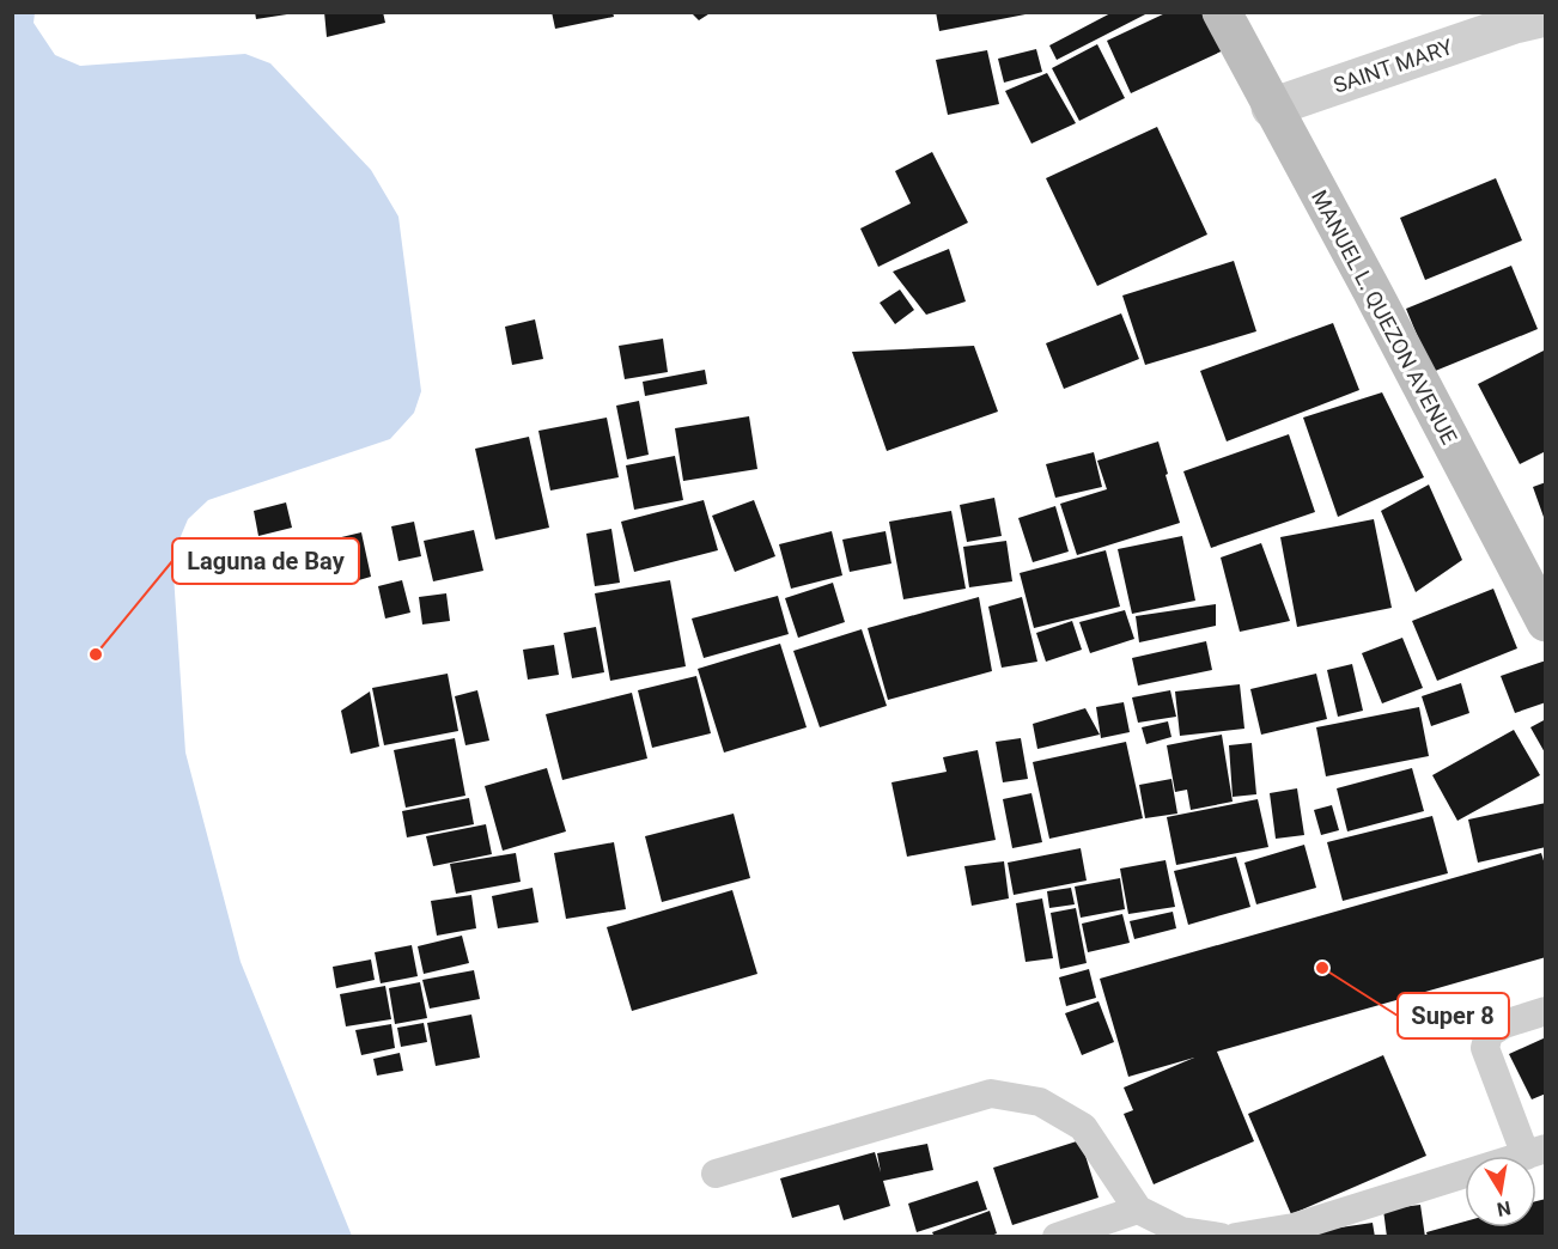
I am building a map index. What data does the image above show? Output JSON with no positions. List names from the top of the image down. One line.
{"streets":{"main road":["MANUEL L. QUEZON AVENUE"],"street":["SAINT MARY"]},"crossings":[["SAINT MARY","MANUEL L. QUEZON AVENUE"]],"places":["Laguna de Bay","Super 8"],"north":"bottom"}
